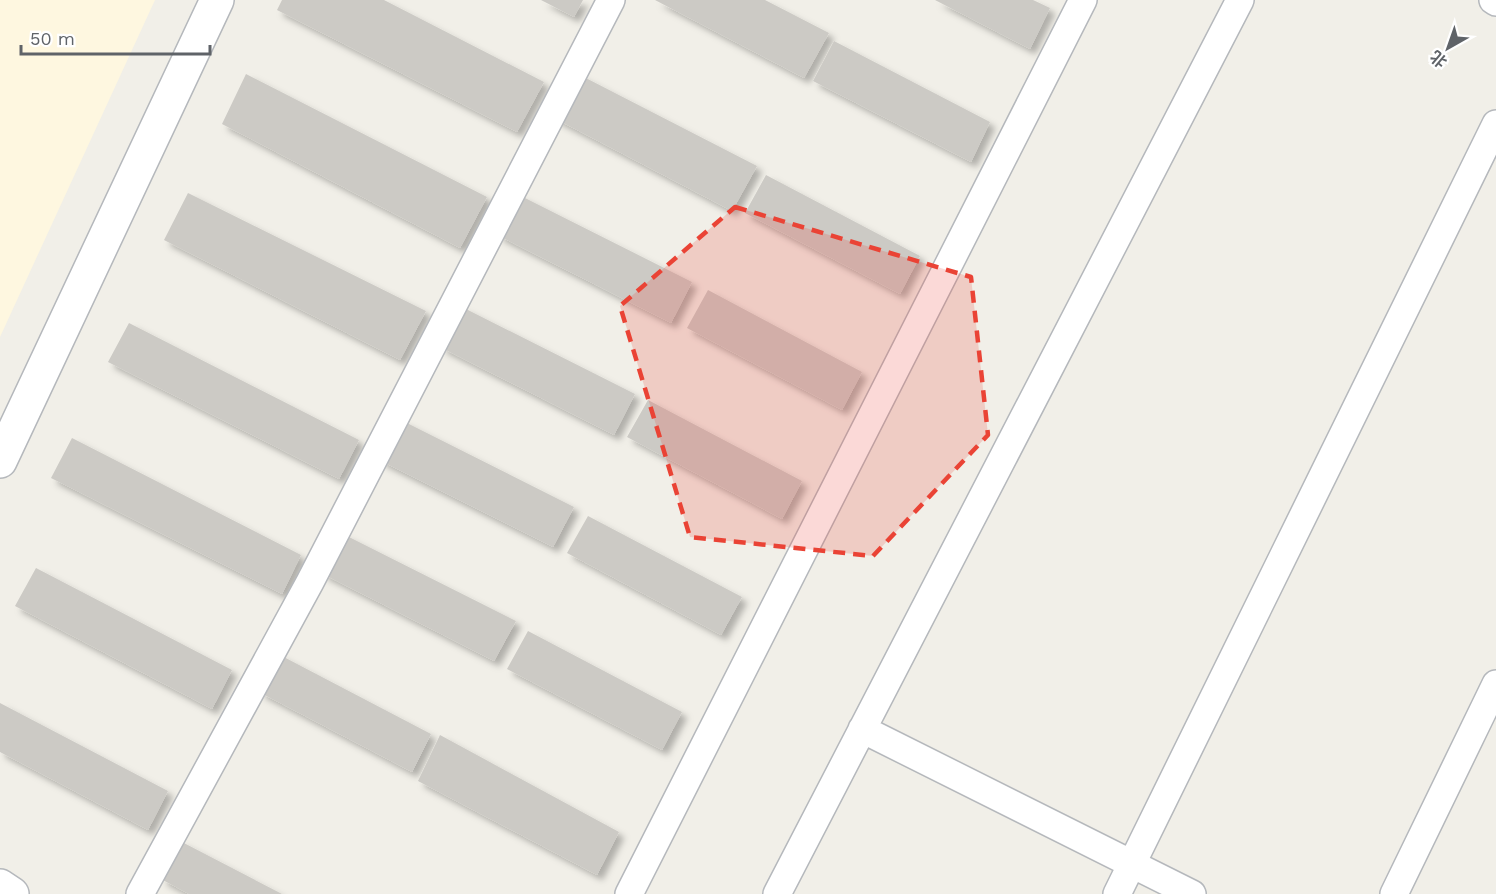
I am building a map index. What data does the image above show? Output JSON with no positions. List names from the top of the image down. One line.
{"scale_bar":"50 m","north":"bottom left"}
